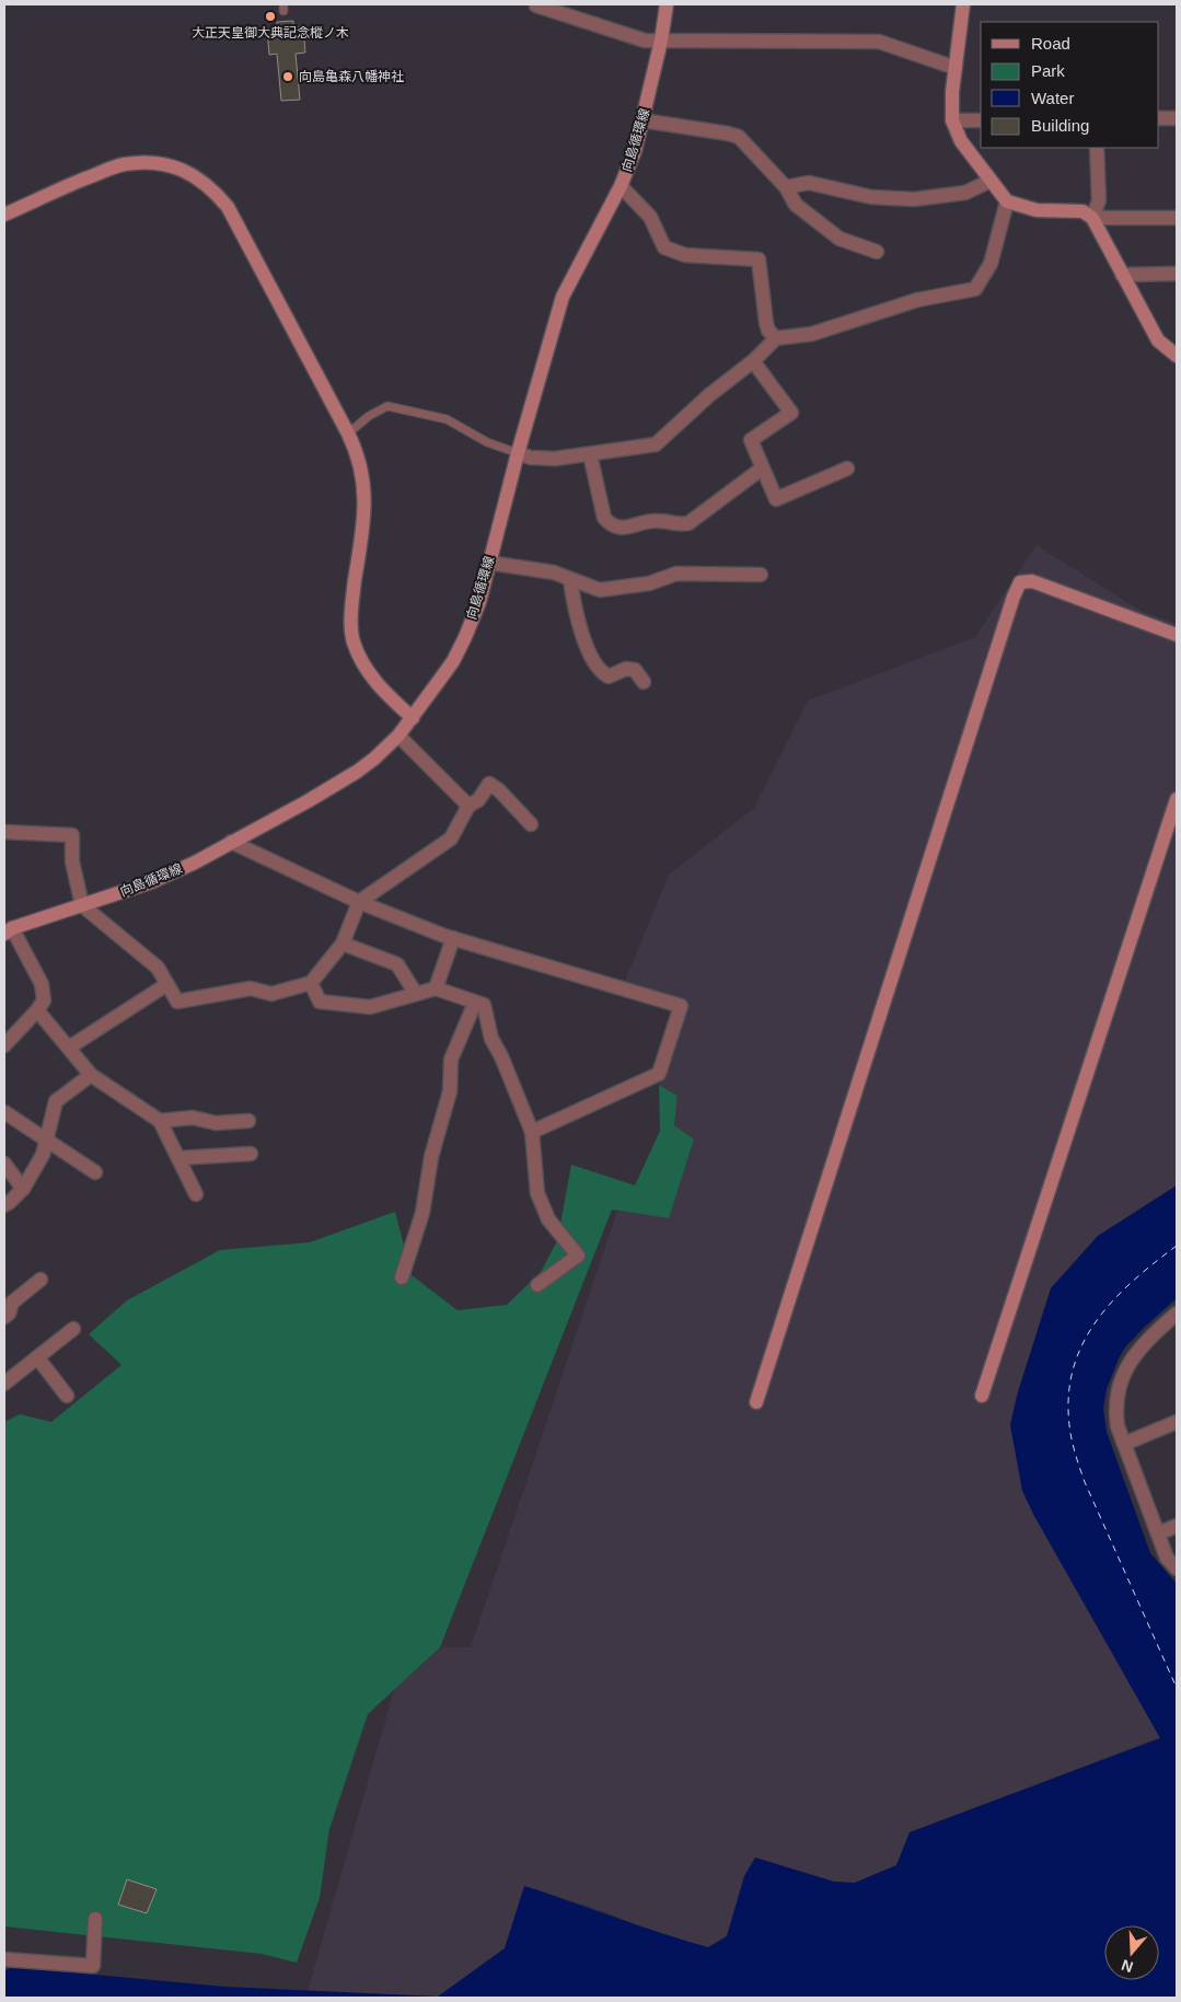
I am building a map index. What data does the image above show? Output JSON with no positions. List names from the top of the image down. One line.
{"streets":{"street":["向島循環線"]},"places":["大正天皇御大典記念樅ノ木","向島亀森八幡神社"],"legend":["Road","Park","Water","Building"],"north":"bottom"}
